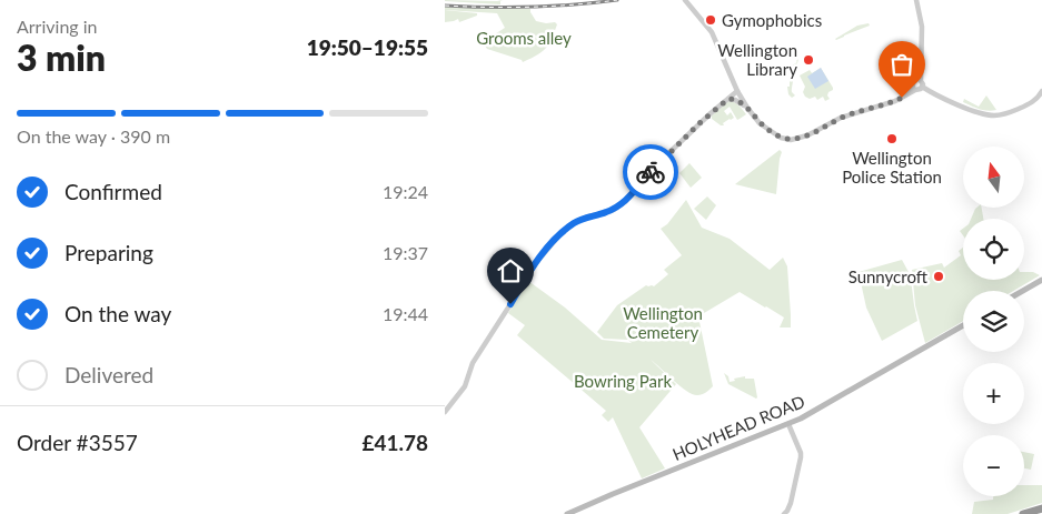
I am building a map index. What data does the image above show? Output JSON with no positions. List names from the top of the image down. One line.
{"streets":{"main road":["HOLYHEAD ROAD"]},"parks":["Grooms alley","Wellington Cemetery","Bowring Park"],"places":["Gymophobics","Wellington Library","Wellington Police Station","Sunnycroft"],"north":"top","page":{"heading":["3 min","Arriving in","19:50–19:55"],"panel":["Order #3557","£41.78"],"bar":"On the way · 390 m","map_buttons":["+","−"],"list":[["Confirmed","19:24"],["Preparing","19:37"],["On the way","19:44"],"Delivered"]}}
